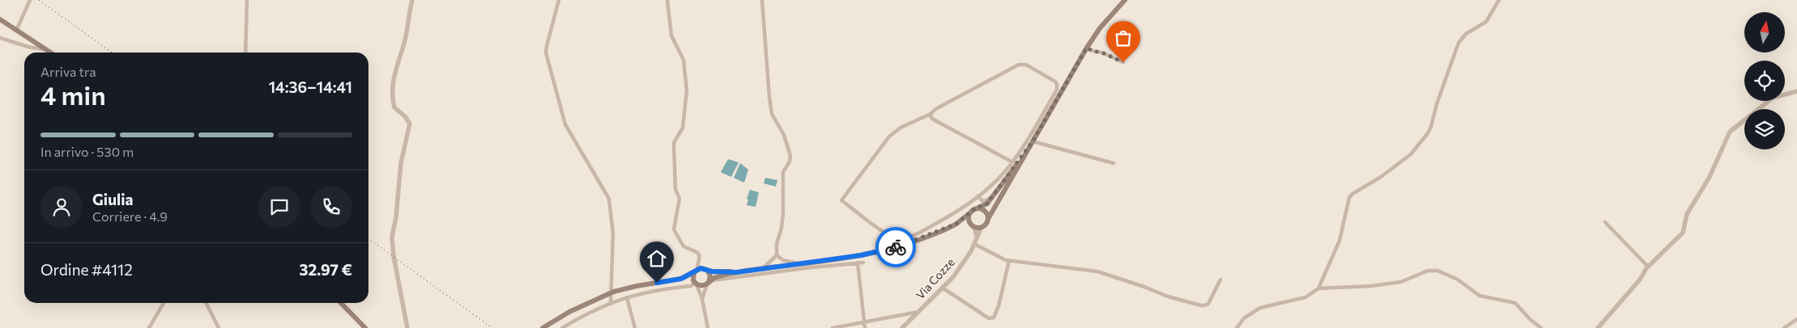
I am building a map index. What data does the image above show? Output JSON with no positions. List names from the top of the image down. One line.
{"streets":{"street":["Via Cozze"]},"north":"top","page":{"heading":["4 min","Arriva tra","14:36–14:41"],"panel":["Giulia","Corriere · 4.9","Ordine #4112","32.97 €"],"bar":"In arrivo · 530 m"}}
